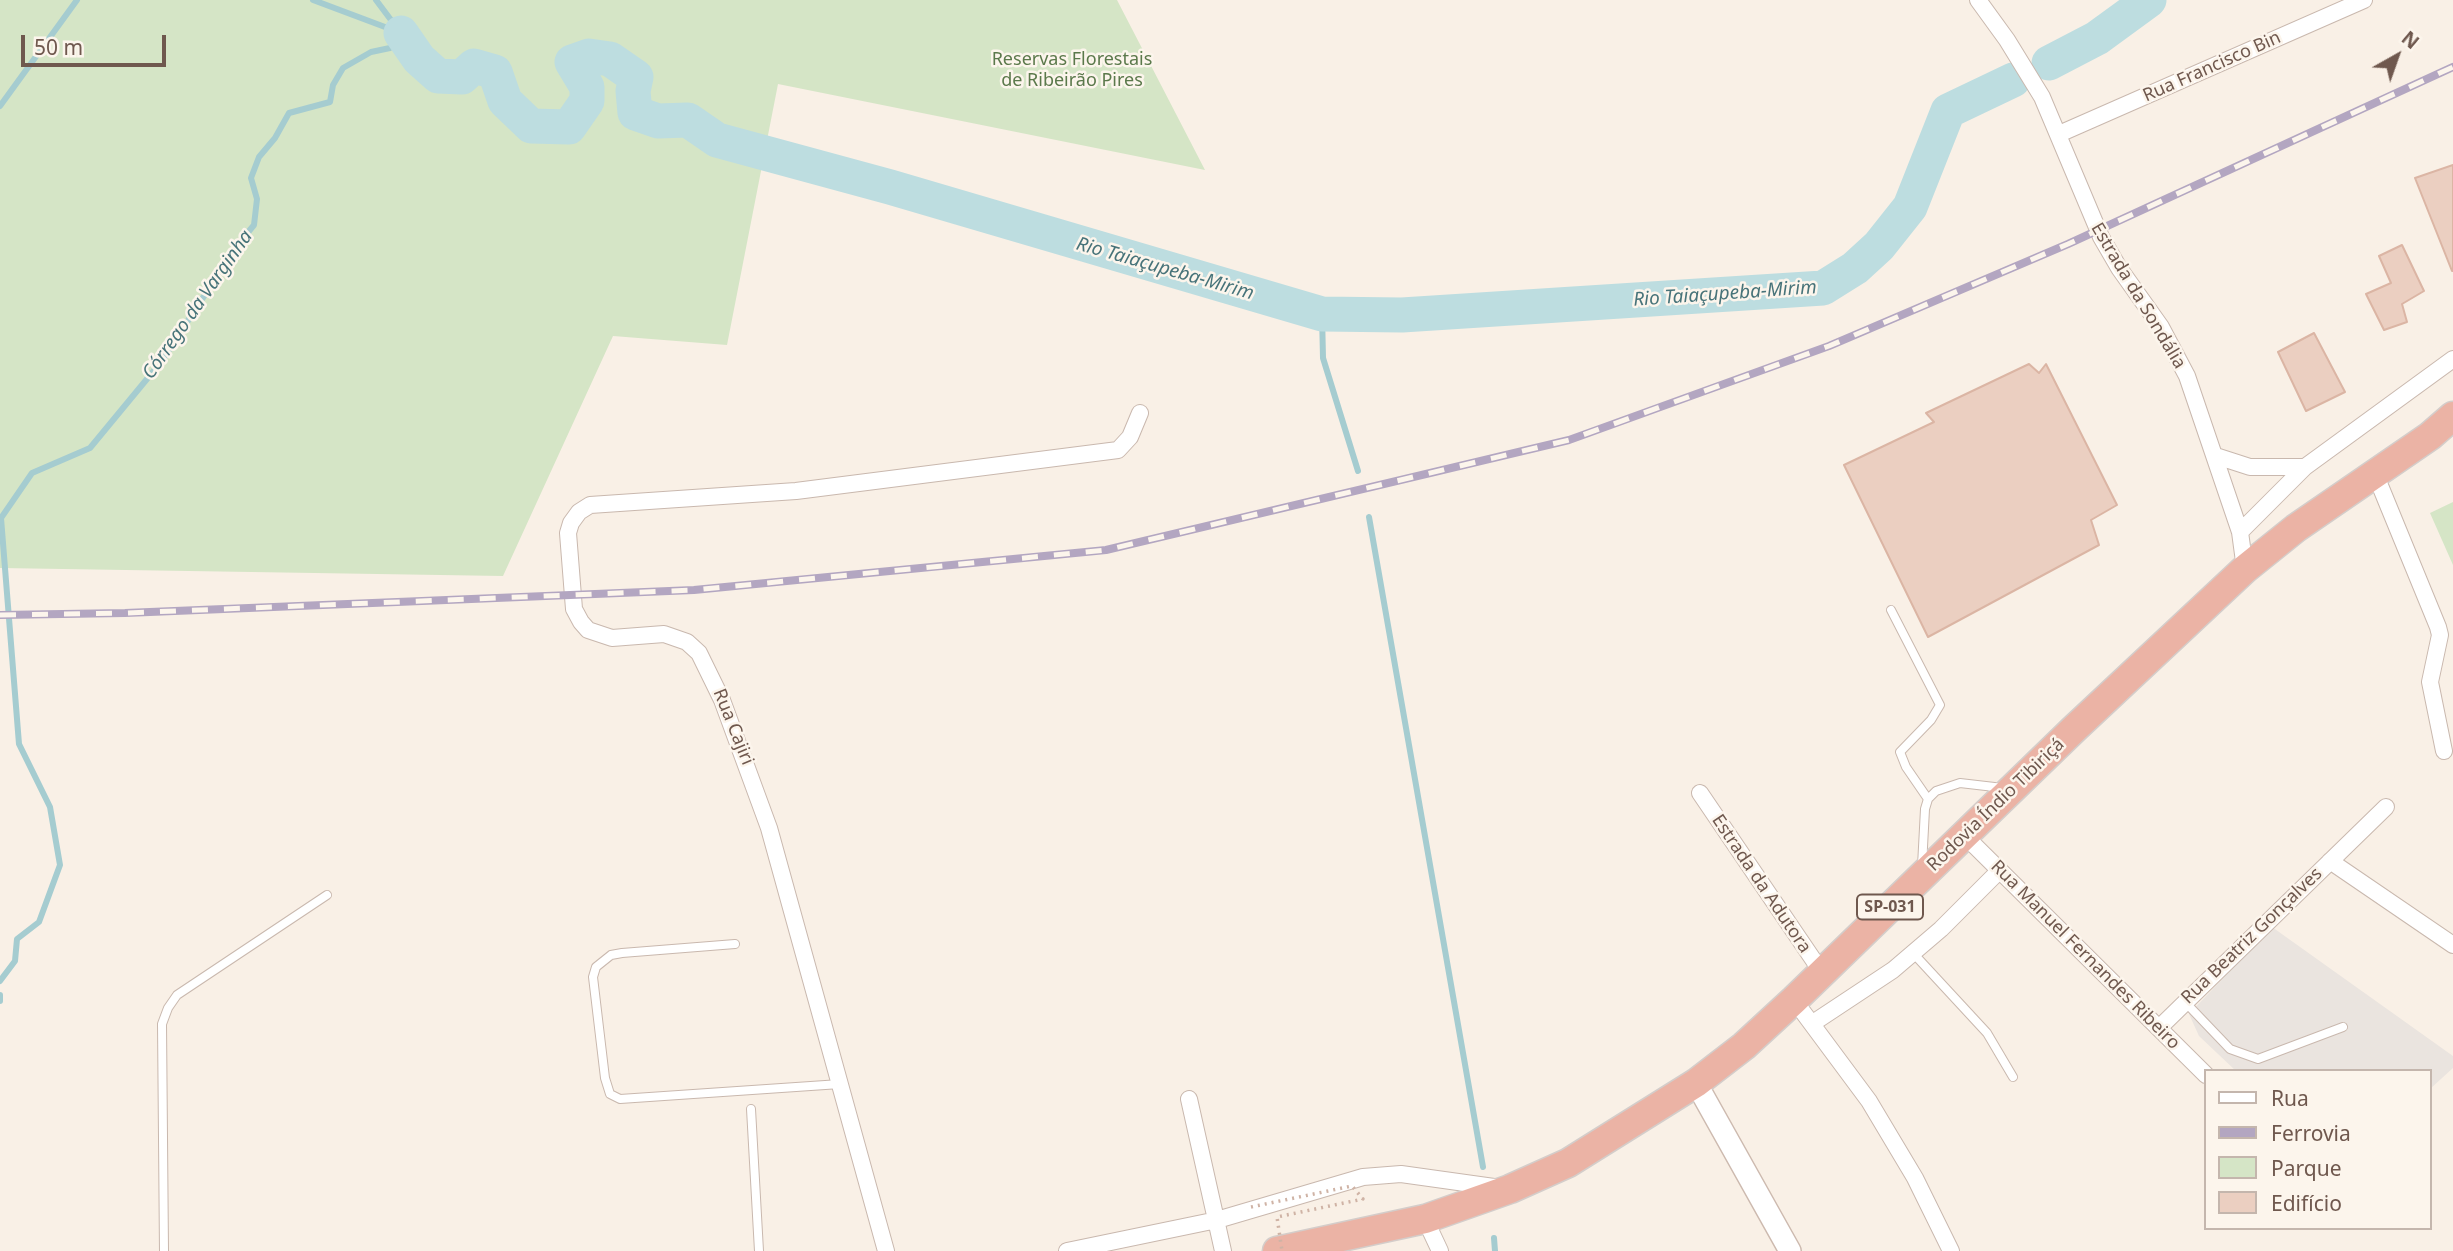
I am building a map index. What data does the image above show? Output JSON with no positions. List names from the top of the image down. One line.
{"streets":{"highway":["Rodovia Índio Tibiriçá","SP-031"],"street":["Rua Francisco Bin","Estrada da Sondália","Rua Cajiri","Estrada da Adutora","Rua Beatriz Gonçalves","Rua Manuel Fernandes Ribeiro"]},"crossings":[["Rua Francisco Bin","Estrada da Sondália"],["Estrada da Sondália","Rodovia Índio Tibiriçá"],["Rodovia Índio Tibiriçá","Estrada da Adutora"],["Rodovia Índio Tibiriçá","Rua Manuel Fernandes Ribeiro"],["Rua Beatriz Gonçalves","Rua Manuel Fernandes Ribeiro"]],"water":["Rio Taiaçupeba-Mirim","Córrego da Varginha"],"parks":["Reservas Florestais de Ribeirão Pires"],"legend":["Rua","Ferrovia","Parque","Edifício"],"scale_bar":"50 m","north":"top right"}
